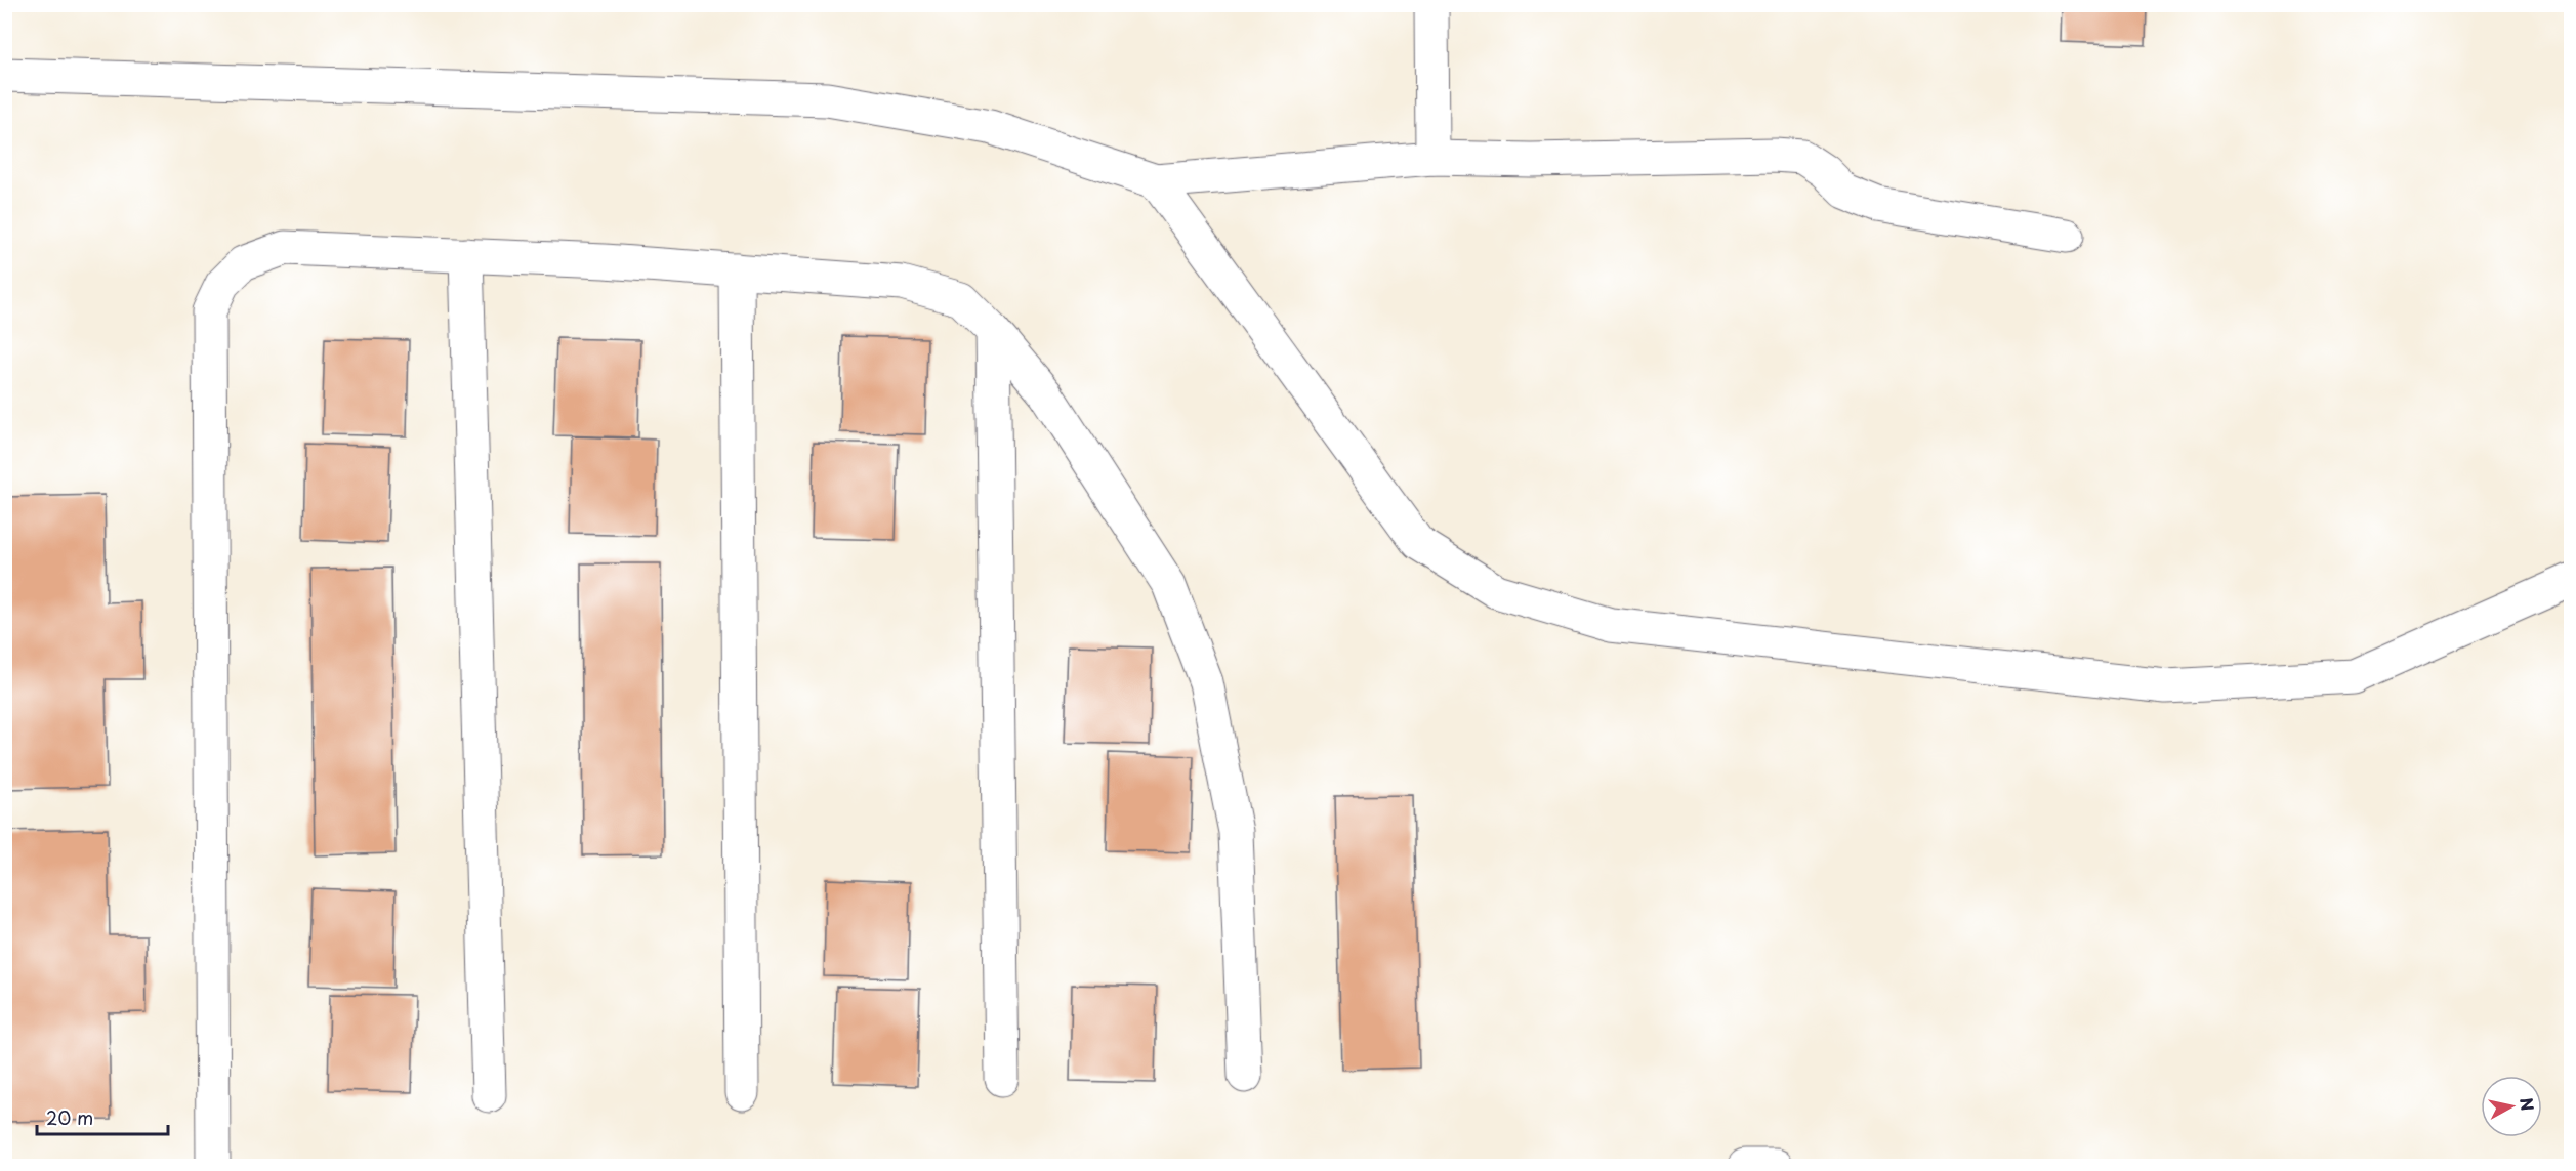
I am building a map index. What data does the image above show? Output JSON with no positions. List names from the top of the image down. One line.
{"scale_bar":"20 m","north":"right"}
